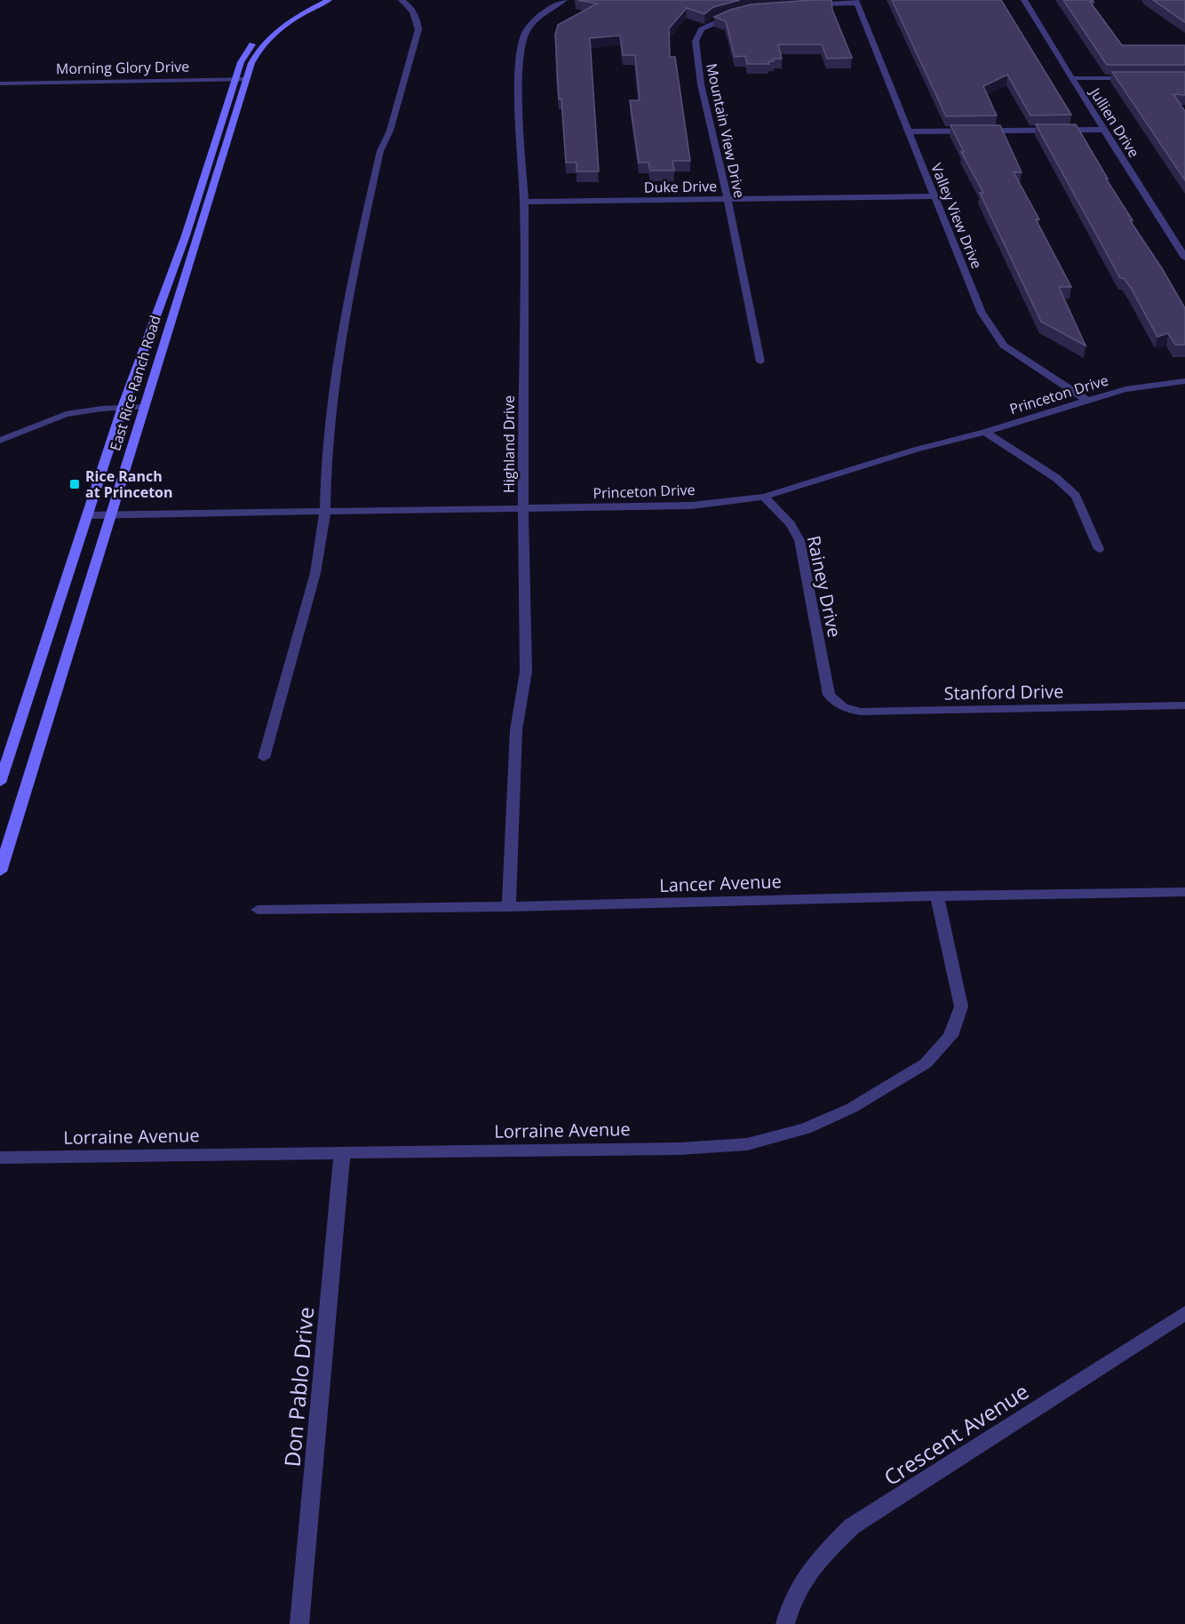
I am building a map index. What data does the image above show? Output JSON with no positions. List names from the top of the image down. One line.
{"streets":{"main road":["East Rice Ranch Road"],"street":["Morning Glory Drive","Jullien Drive","Mountain View Drive","Duke Drive","Valley View Drive","Princeton Drive","Highland Drive","Rainey Drive","Stanford Drive","Lancer Avenue","Lorraine Avenue","Don Pablo Drive","Crescent Avenue"]},"crossings":[["Morning Glory Drive","East Rice Ranch Road"],["Mountain View Drive","Duke Drive"],["Duke Drive","Valley View Drive"],["Duke Drive","Highland Drive"],["Valley View Drive","Princeton Drive"],["East Rice Ranch Road","Princeton Drive"],["Princeton Drive","Highland Drive"],["Princeton Drive","Rainey Drive"],["Highland Drive","Lancer Avenue"],["Rainey Drive","Stanford Drive"],["Lancer Avenue","Lorraine Avenue"],["Lorraine Avenue","Don Pablo Drive"]],"places":{"transit":["Rice Ranch at Princeton"]}}
